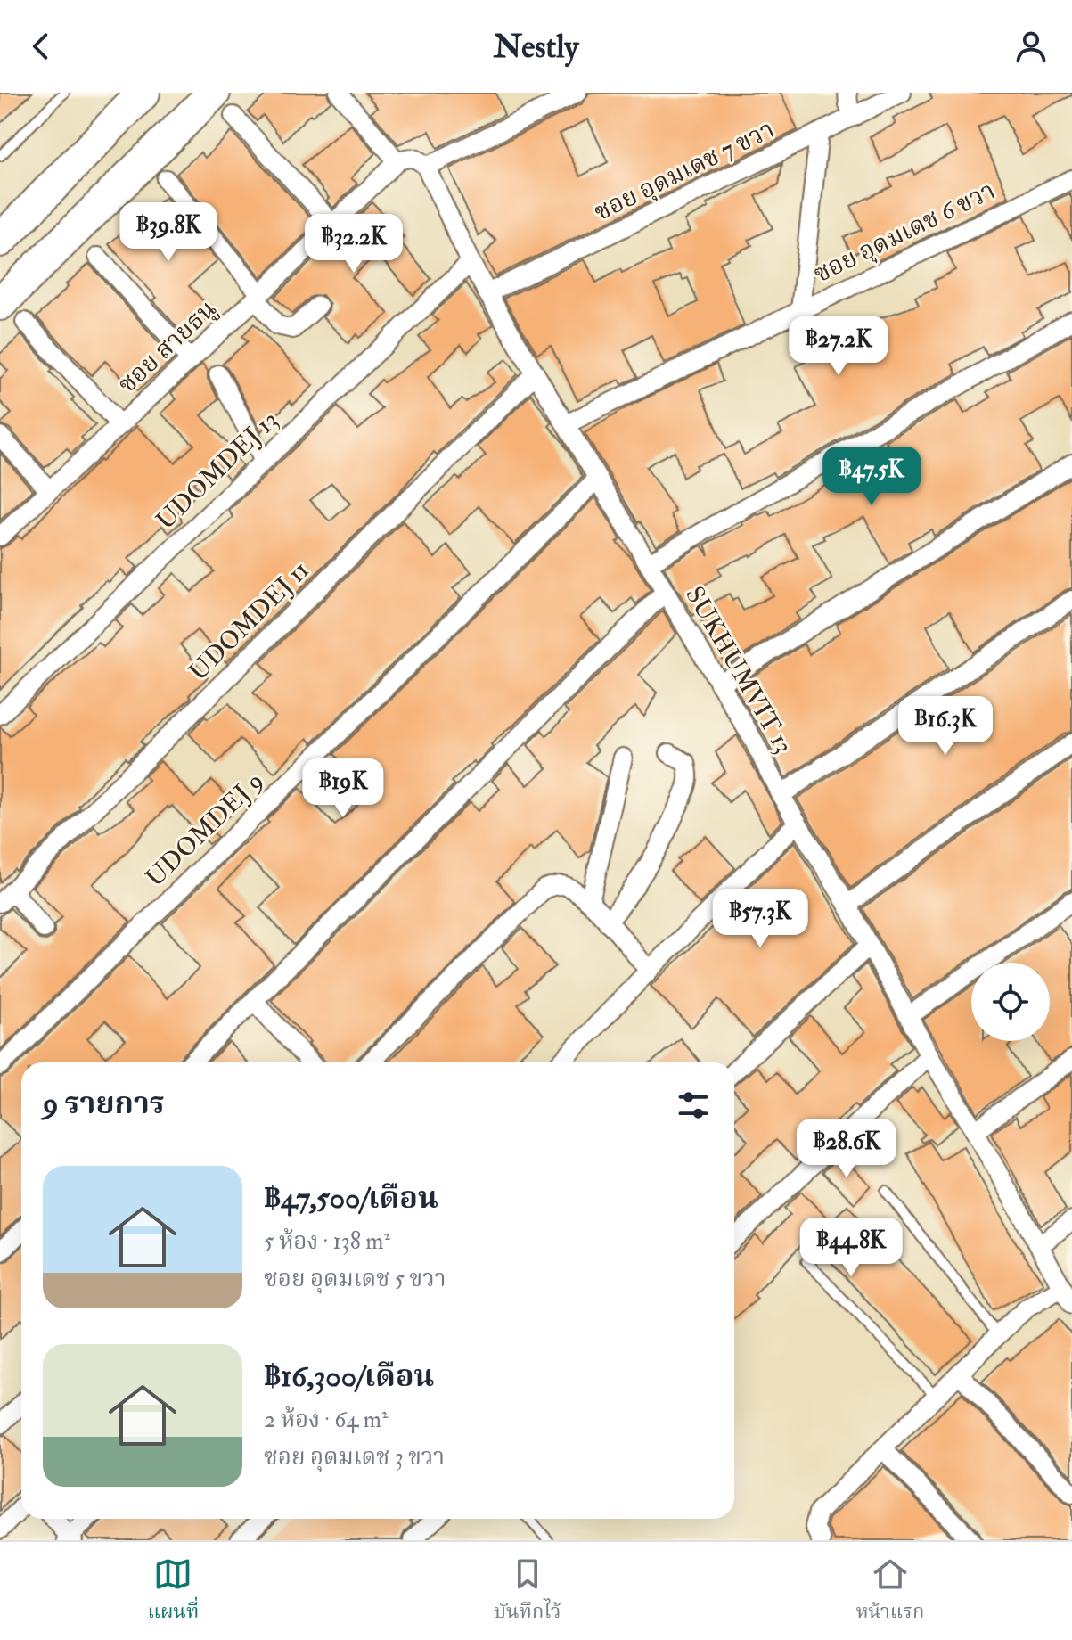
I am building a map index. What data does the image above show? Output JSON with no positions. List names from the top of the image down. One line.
{"streets":{"street":["ซอย อุดมเดช 7 ขวา","ซอย อุดมเดช 6 ขวา","ซอย สายธนู","UDOMDEJ 13","UDOMDEJ 11","SUKHUMVIT 13","UDOMDEJ 9"]},"crossings":[["ซอย อุดมเดช 7 ขวา","SUKHUMVIT 13"],["ซอย อุดมเดช 6 ขวา","SUKHUMVIT 13"],["UDOMDEJ 13","SUKHUMVIT 13"],["UDOMDEJ 11","SUKHUMVIT 13"],["SUKHUMVIT 13","UDOMDEJ 9"]],"page":{"header":"Nestly","price":["฿39.8K","฿32.2K","฿27.2K","฿47.5K","฿16.3K","฿19K","฿57.3K","฿28.6K","฿44.8K"],"heading":"9 รายการ","list":[{"name":"฿47,500/เดือน","note":"5 ห้อง · 138 m² · ซอย อุดมเดช 5 ขวา"},{"name":"฿16,300/เดือน","note":"2 ห้อง · 64 m² · ซอย อุดมเดช 3 ขวา"}],"tabs":["แผนที่","บันทึกไว้","หน้าแรก"]}}
